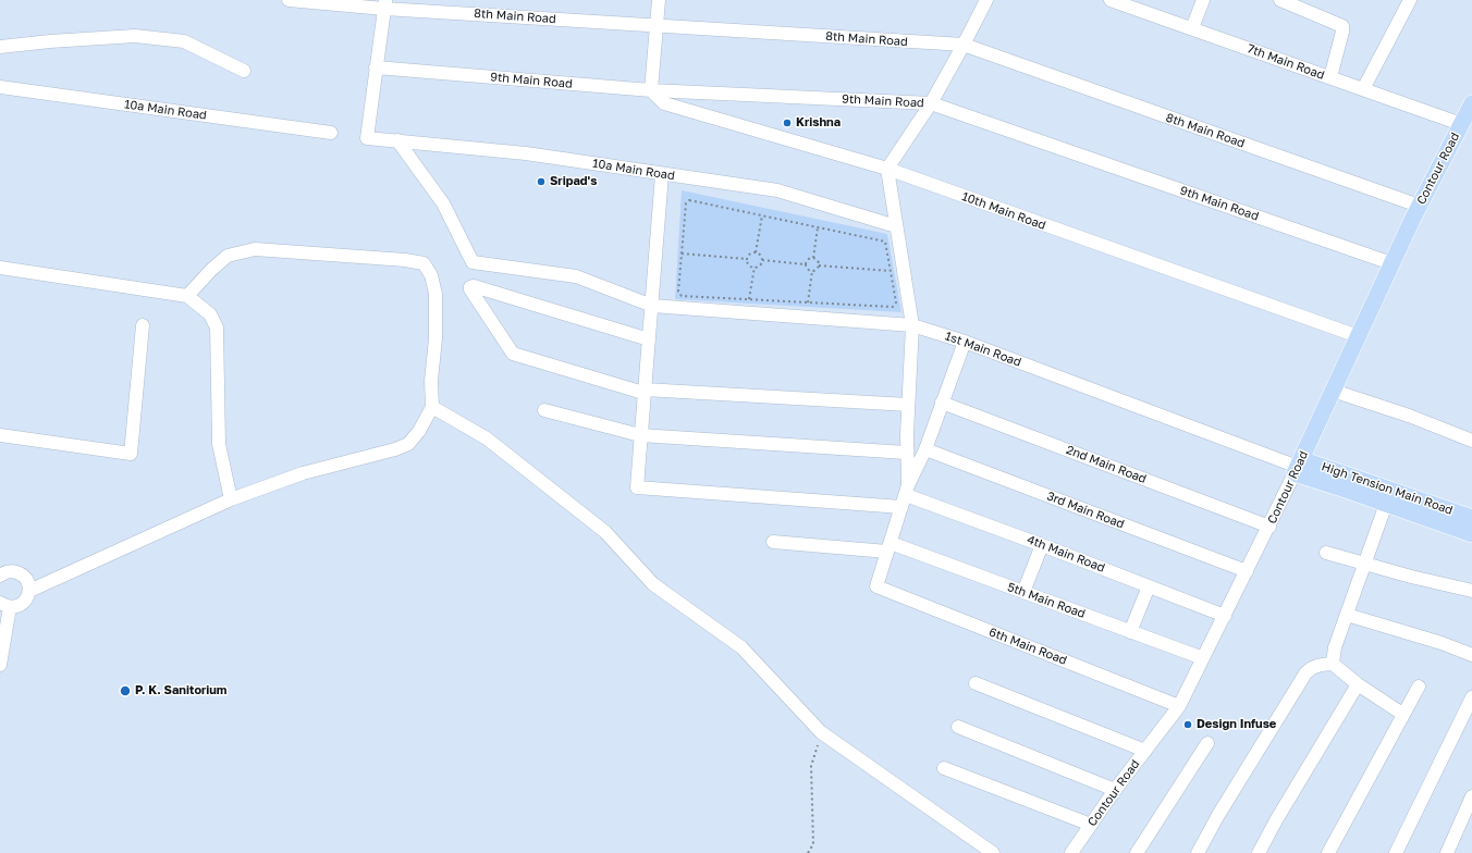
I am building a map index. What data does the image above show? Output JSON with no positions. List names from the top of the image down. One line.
{"streets":{"main road":["Contour Road","High Tension Main Road"],"street":["8th Main Road","7th Main Road","9th Main Road","10a Main Road","10th Main Road","1st Main Road","2nd Main Road","3rd Main Road","4th Main Road","5th Main Road","6th Main Road"]},"crossings":[["8th Main Road","Contour Road"],["7th Main Road","Contour Road"],["9th Main Road","10a Main Road"],["9th Main Road","Contour Road"],["9th Main Road","10th Main Road"],["10a Main Road","1st Main Road"],["Contour Road","10th Main Road"],["Contour Road","1st Main Road"],["Contour Road","2nd Main Road"],["Contour Road","High Tension Main Road"],["Contour Road","3rd Main Road"],["Contour Road","4th Main Road"],["Contour Road","5th Main Road"],["Contour Road","6th Main Road"],["1st Main Road","High Tension Main Road"],["5th Main Road","6th Main Road"]],"places":["Krishna","Sripad's","P. K. Sanitorium","Design Infuse"]}
